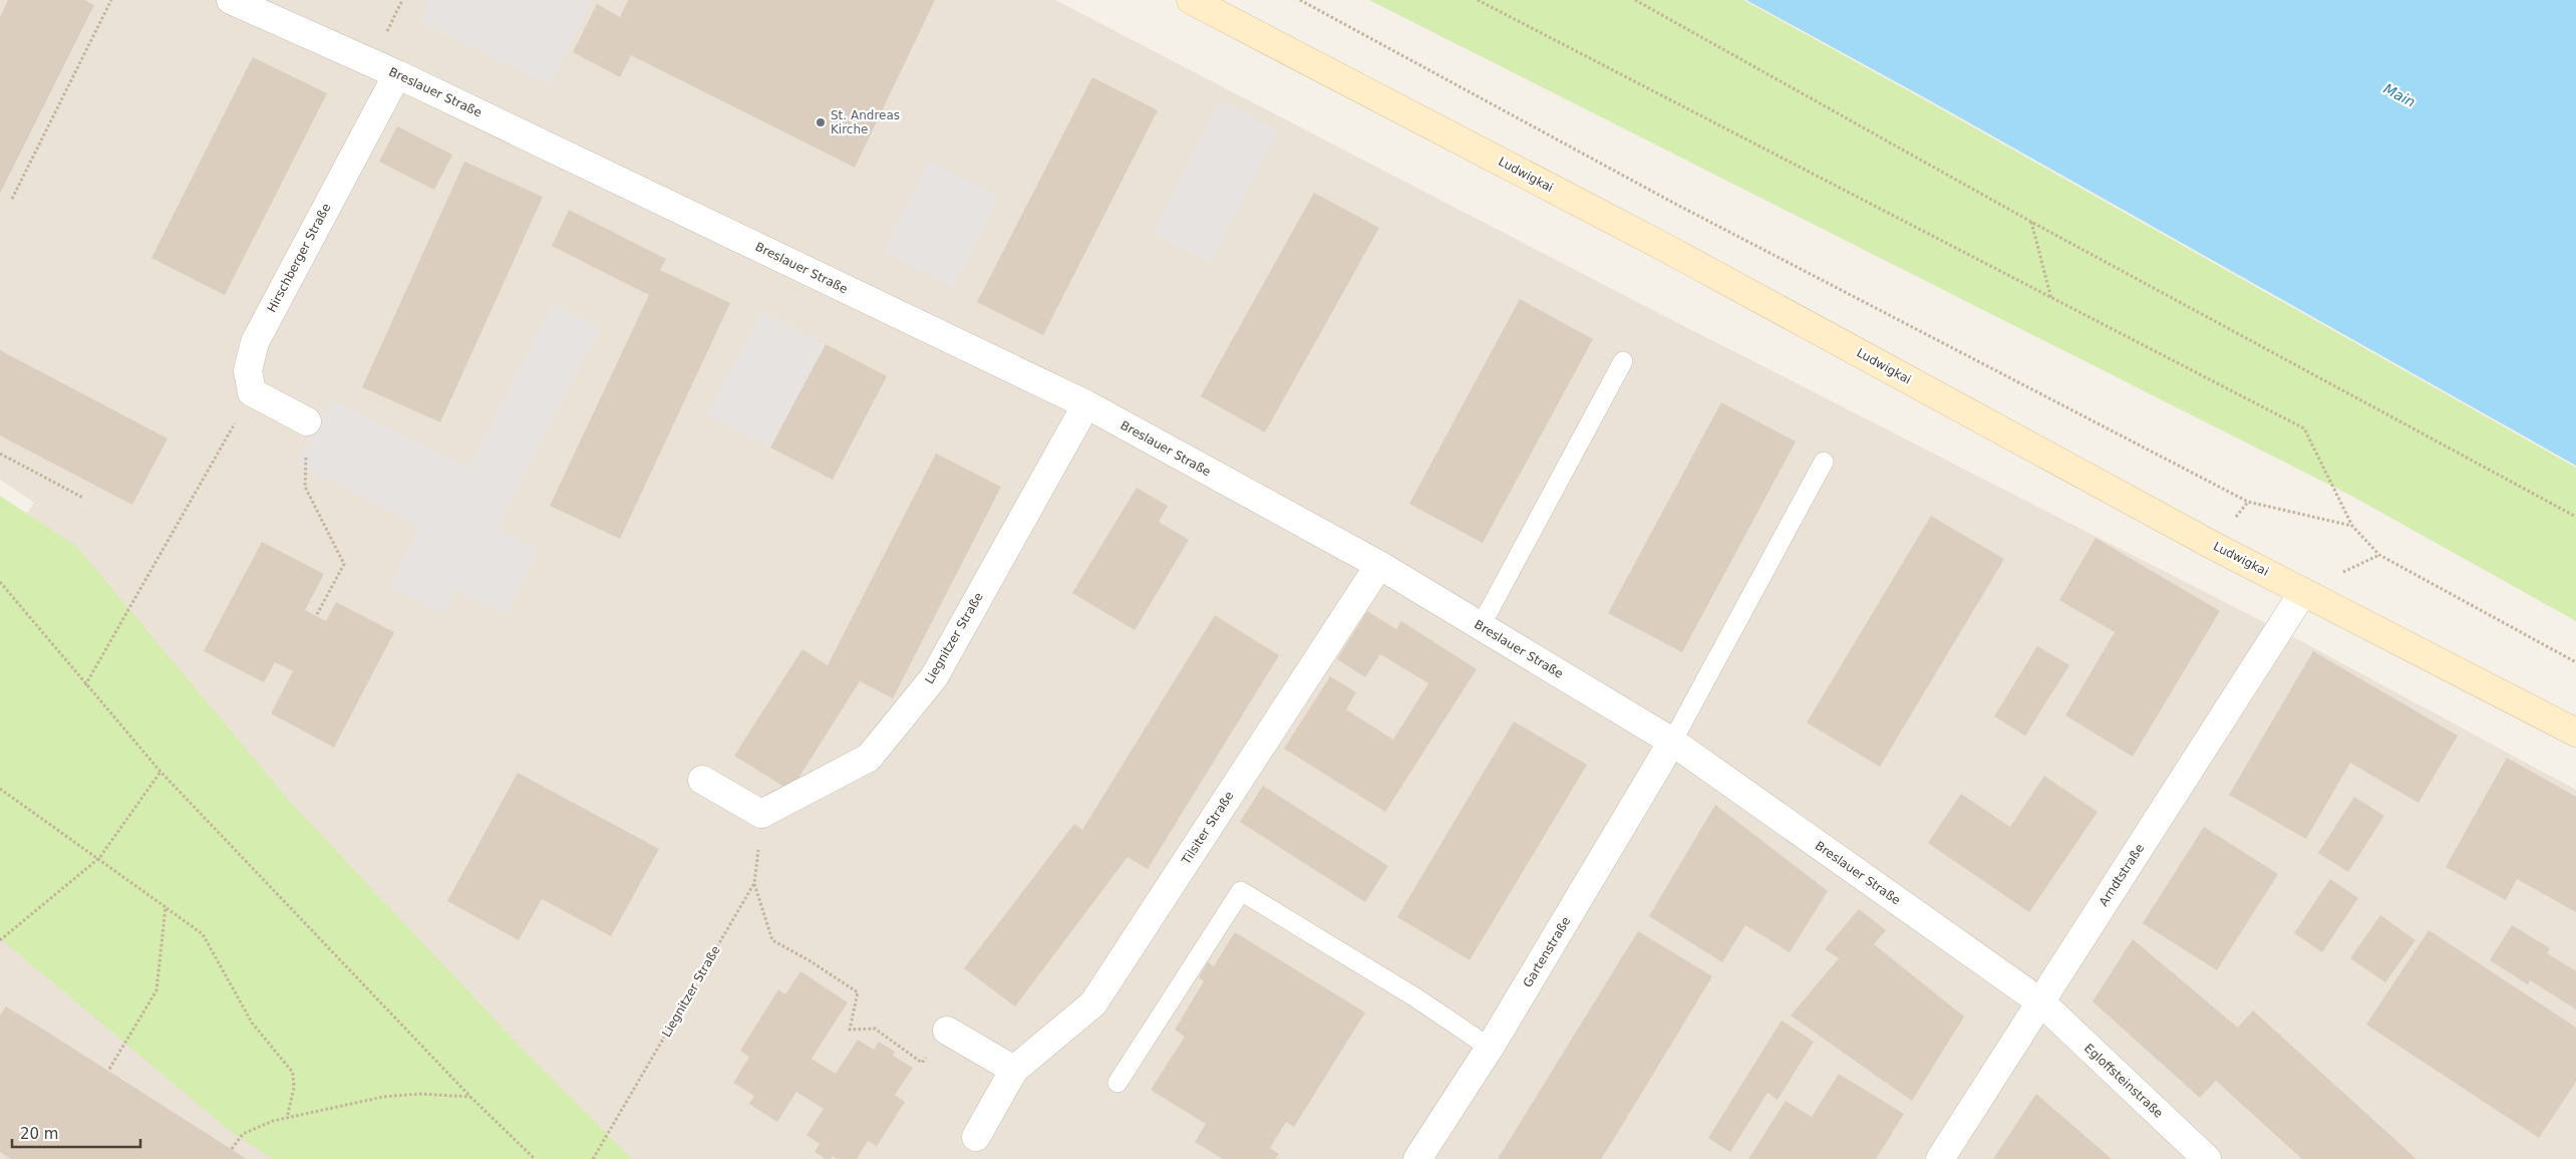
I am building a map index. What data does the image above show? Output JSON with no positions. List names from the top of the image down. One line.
{"streets":{"main road":["Ludwigkai"],"street":["Breslauer Straße","Hirschberger Straße","Liegnitzer Straße","Tilsiter Straße","Arndtstraße","Gartenstraße","Egloffsteinstraße"]},"crossings":[["Breslauer Straße","Hirschberger Straße"],["Breslauer Straße","Liegnitzer Straße"],["Breslauer Straße","Tilsiter Straße"],["Breslauer Straße","Arndtstraße"],["Breslauer Straße","Gartenstraße"],["Breslauer Straße","Egloffsteinstraße"],["Ludwigkai","Arndtstraße"],["Arndtstraße","Egloffsteinstraße"]],"water":["Main"],"places":["St. Andreas Kirche"],"scale_bar":"20 m"}
